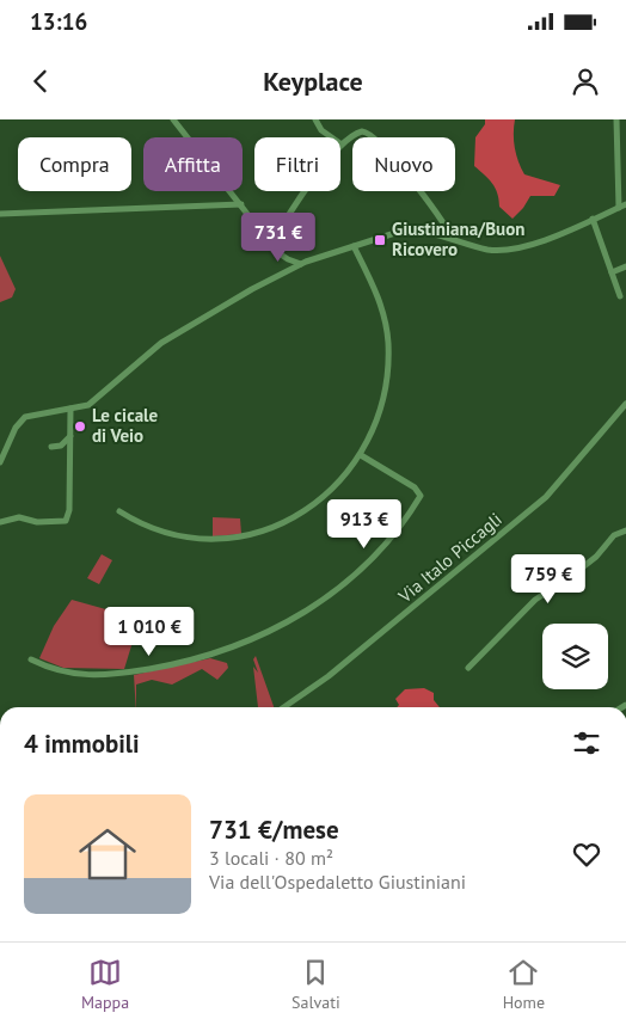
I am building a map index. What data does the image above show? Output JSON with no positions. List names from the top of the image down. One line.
{"streets":{"street":["Via Italo Piccagli"]},"places":{"transit":["Giustiniana/Buon Ricovero"],"other":["Le cicale di Veio"]},"page":{"status":"13:16","header":"Keyplace","chip":["Compra","Affitta","Filtri","Nuovo"],"price":["731 €","913 €","759 €","1 010 €"],"heading":"4 immobili","list":[{"name":"731 €/mese","note":"3 locali · 80 m² · Via dell'Ospedaletto Giustiniani"}],"tabs":["Mappa","Salvati","Home"]}}
